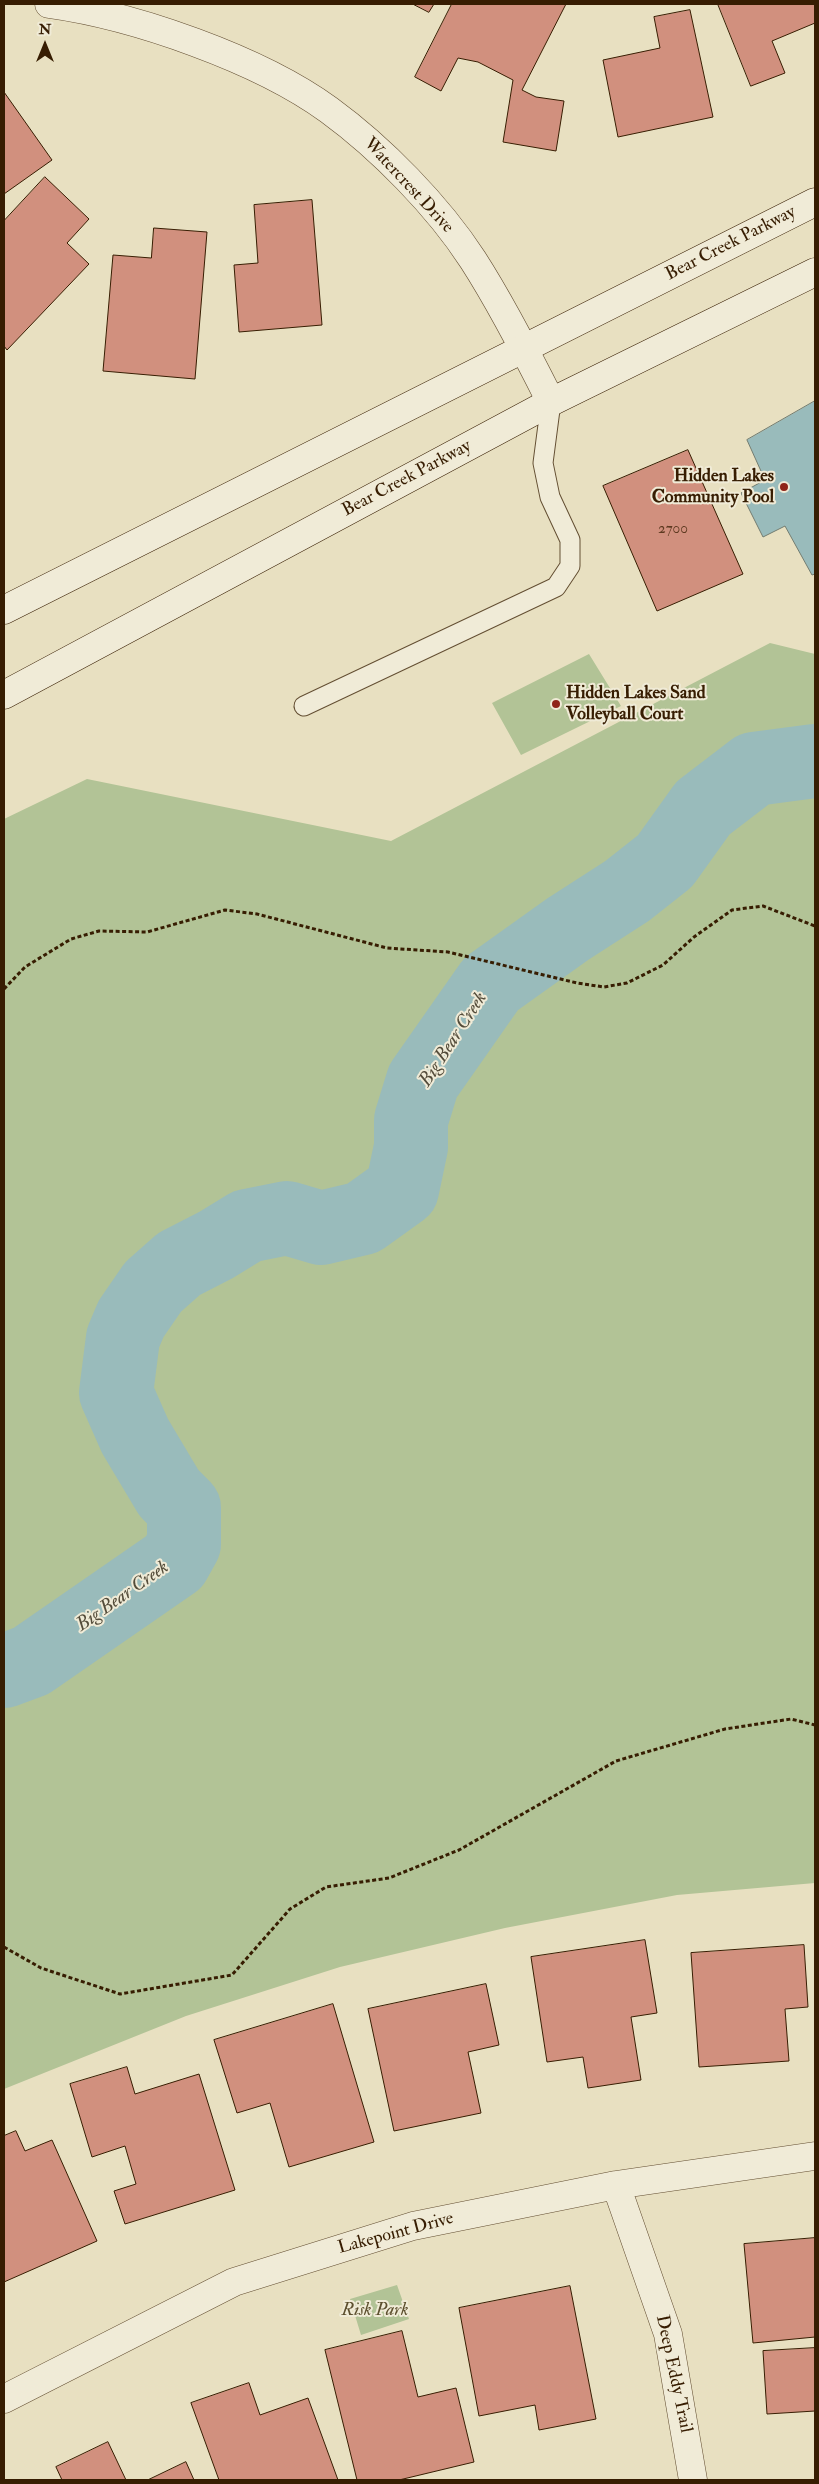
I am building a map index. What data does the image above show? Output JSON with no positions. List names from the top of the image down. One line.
{"streets":{"street":["Watercrest Drive","Bear Creek Parkway","Lakepoint Drive","Deep Eddy Trail"]},"crossings":[["Watercrest Drive","Bear Creek Parkway"],["Lakepoint Drive","Deep Eddy Trail"]],"water":["Big Bear Creek"],"parks":["Risk Park"],"places":["Hidden Lakes Community Pool","Hidden Lakes Sand Volleyball Court"],"house_numbers":["2700"],"north":"top"}
